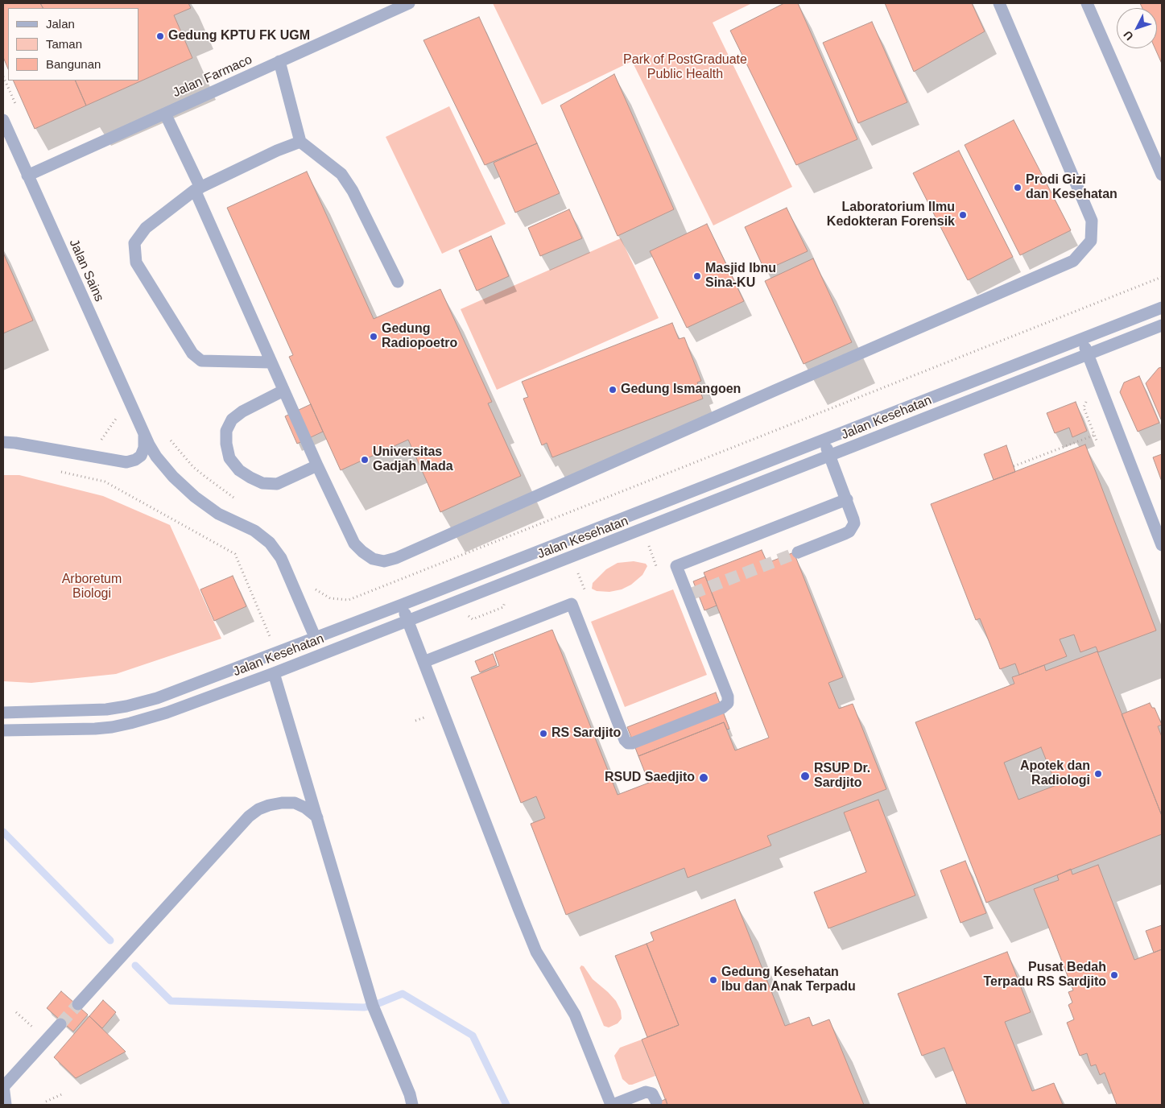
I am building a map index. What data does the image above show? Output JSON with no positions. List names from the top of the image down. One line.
{"streets":{"street":["Jalan Farmaco","Jalan Sains","Jalan Kesehatan"]},"crossings":[["Jalan Farmaco","Jalan Sains"],["Jalan Sains","Jalan Kesehatan"]],"parks":["Park of PostGraduate Public Health","Arboretum Biologi"],"places":["Gedung KPTU FK UGM","Prodi Gizi dan Kesehatan","Laboratorium Ilmu Kedokteran Forensik","Masjid Ibnu Sina-KU","Gedung Radiopoetro","Gedung Ismangoen","Universitas Gadjah Mada","RS Sardjito","Apotek dan Radiologi","RSUP Dr. Sardjito","RSUD Saedjito","Pusat Bedah Terpadu RS Sardjito","Gedung Kesehatan Ibu dan Anak Terpadu"],"legend":["Jalan","Taman","Bangunan"],"north":"bottom left"}
